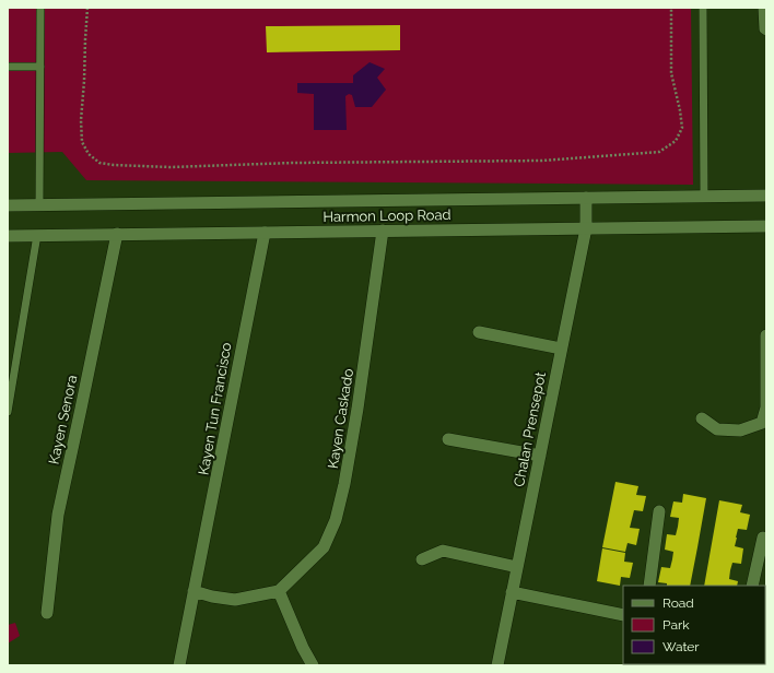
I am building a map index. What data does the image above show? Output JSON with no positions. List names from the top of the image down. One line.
{"streets":{"street":["Harmon Loop Road","Kayen Tun Francisco","Kayen Caskado","Kayen Senora","Chalan Prensepot"]},"crossings":[["Harmon Loop Road","Kayen Tun Francisco"],["Harmon Loop Road","Kayen Caskado"],["Harmon Loop Road","Kayen Senora"],["Harmon Loop Road","Chalan Prensepot"]],"legend":["Road","Park","Water"]}
